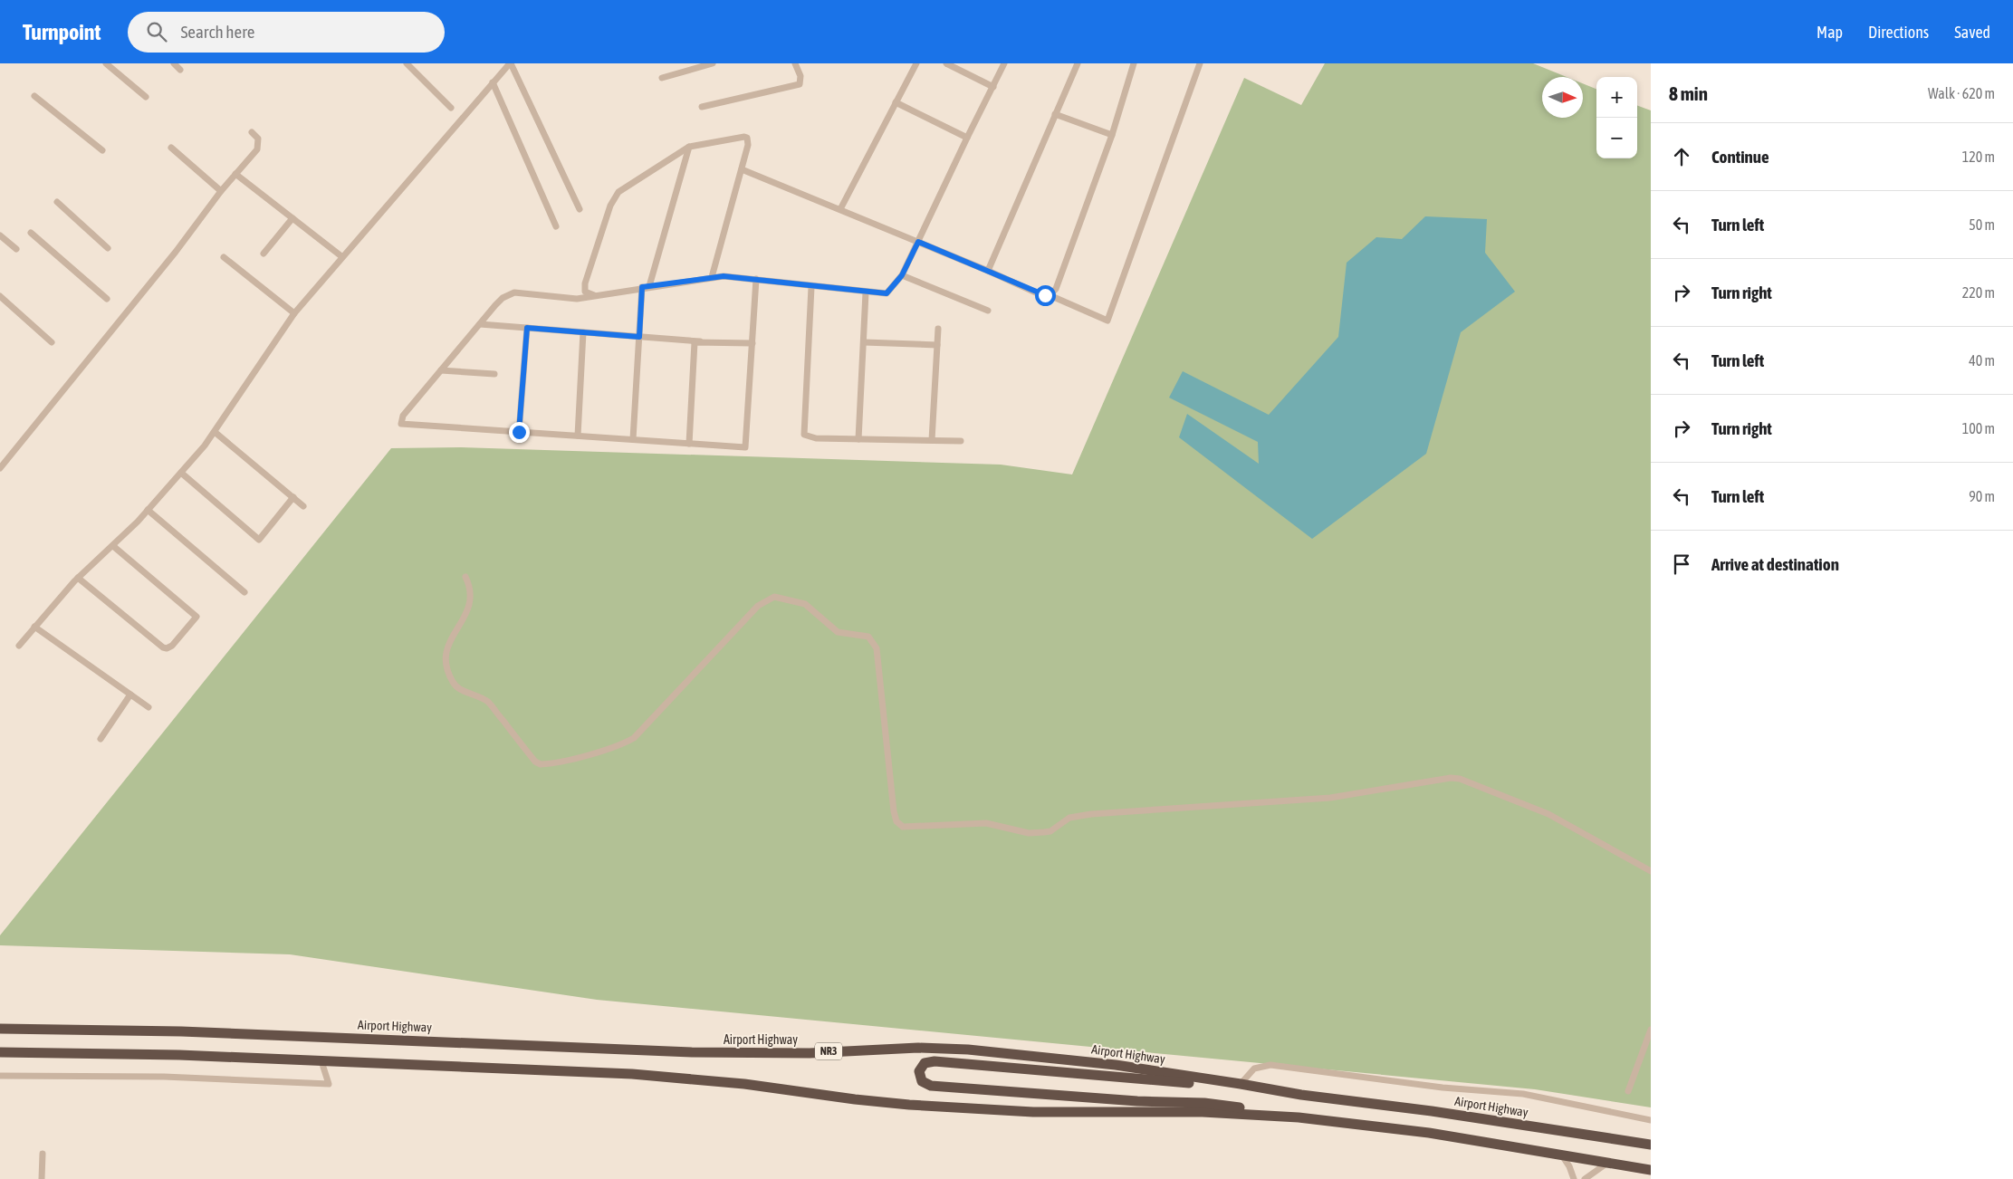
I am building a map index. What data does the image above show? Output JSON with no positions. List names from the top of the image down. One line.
{"streets":{"highway":["Airport Highway","NR3"]},"north":"right","page":{"header":"Turnpoint","search":"Search here","nav":["Map","Directions","Saved"],"heading":["8 min","Walk · 620 m"],"map_buttons":["+","−"],"list":[["Continue","120 m"],["Turn left","50 m"],["Turn right","220 m"],["Turn left","40 m"],["Turn right","100 m"],["Turn left","90 m"],"Arrive at destination"]}}
